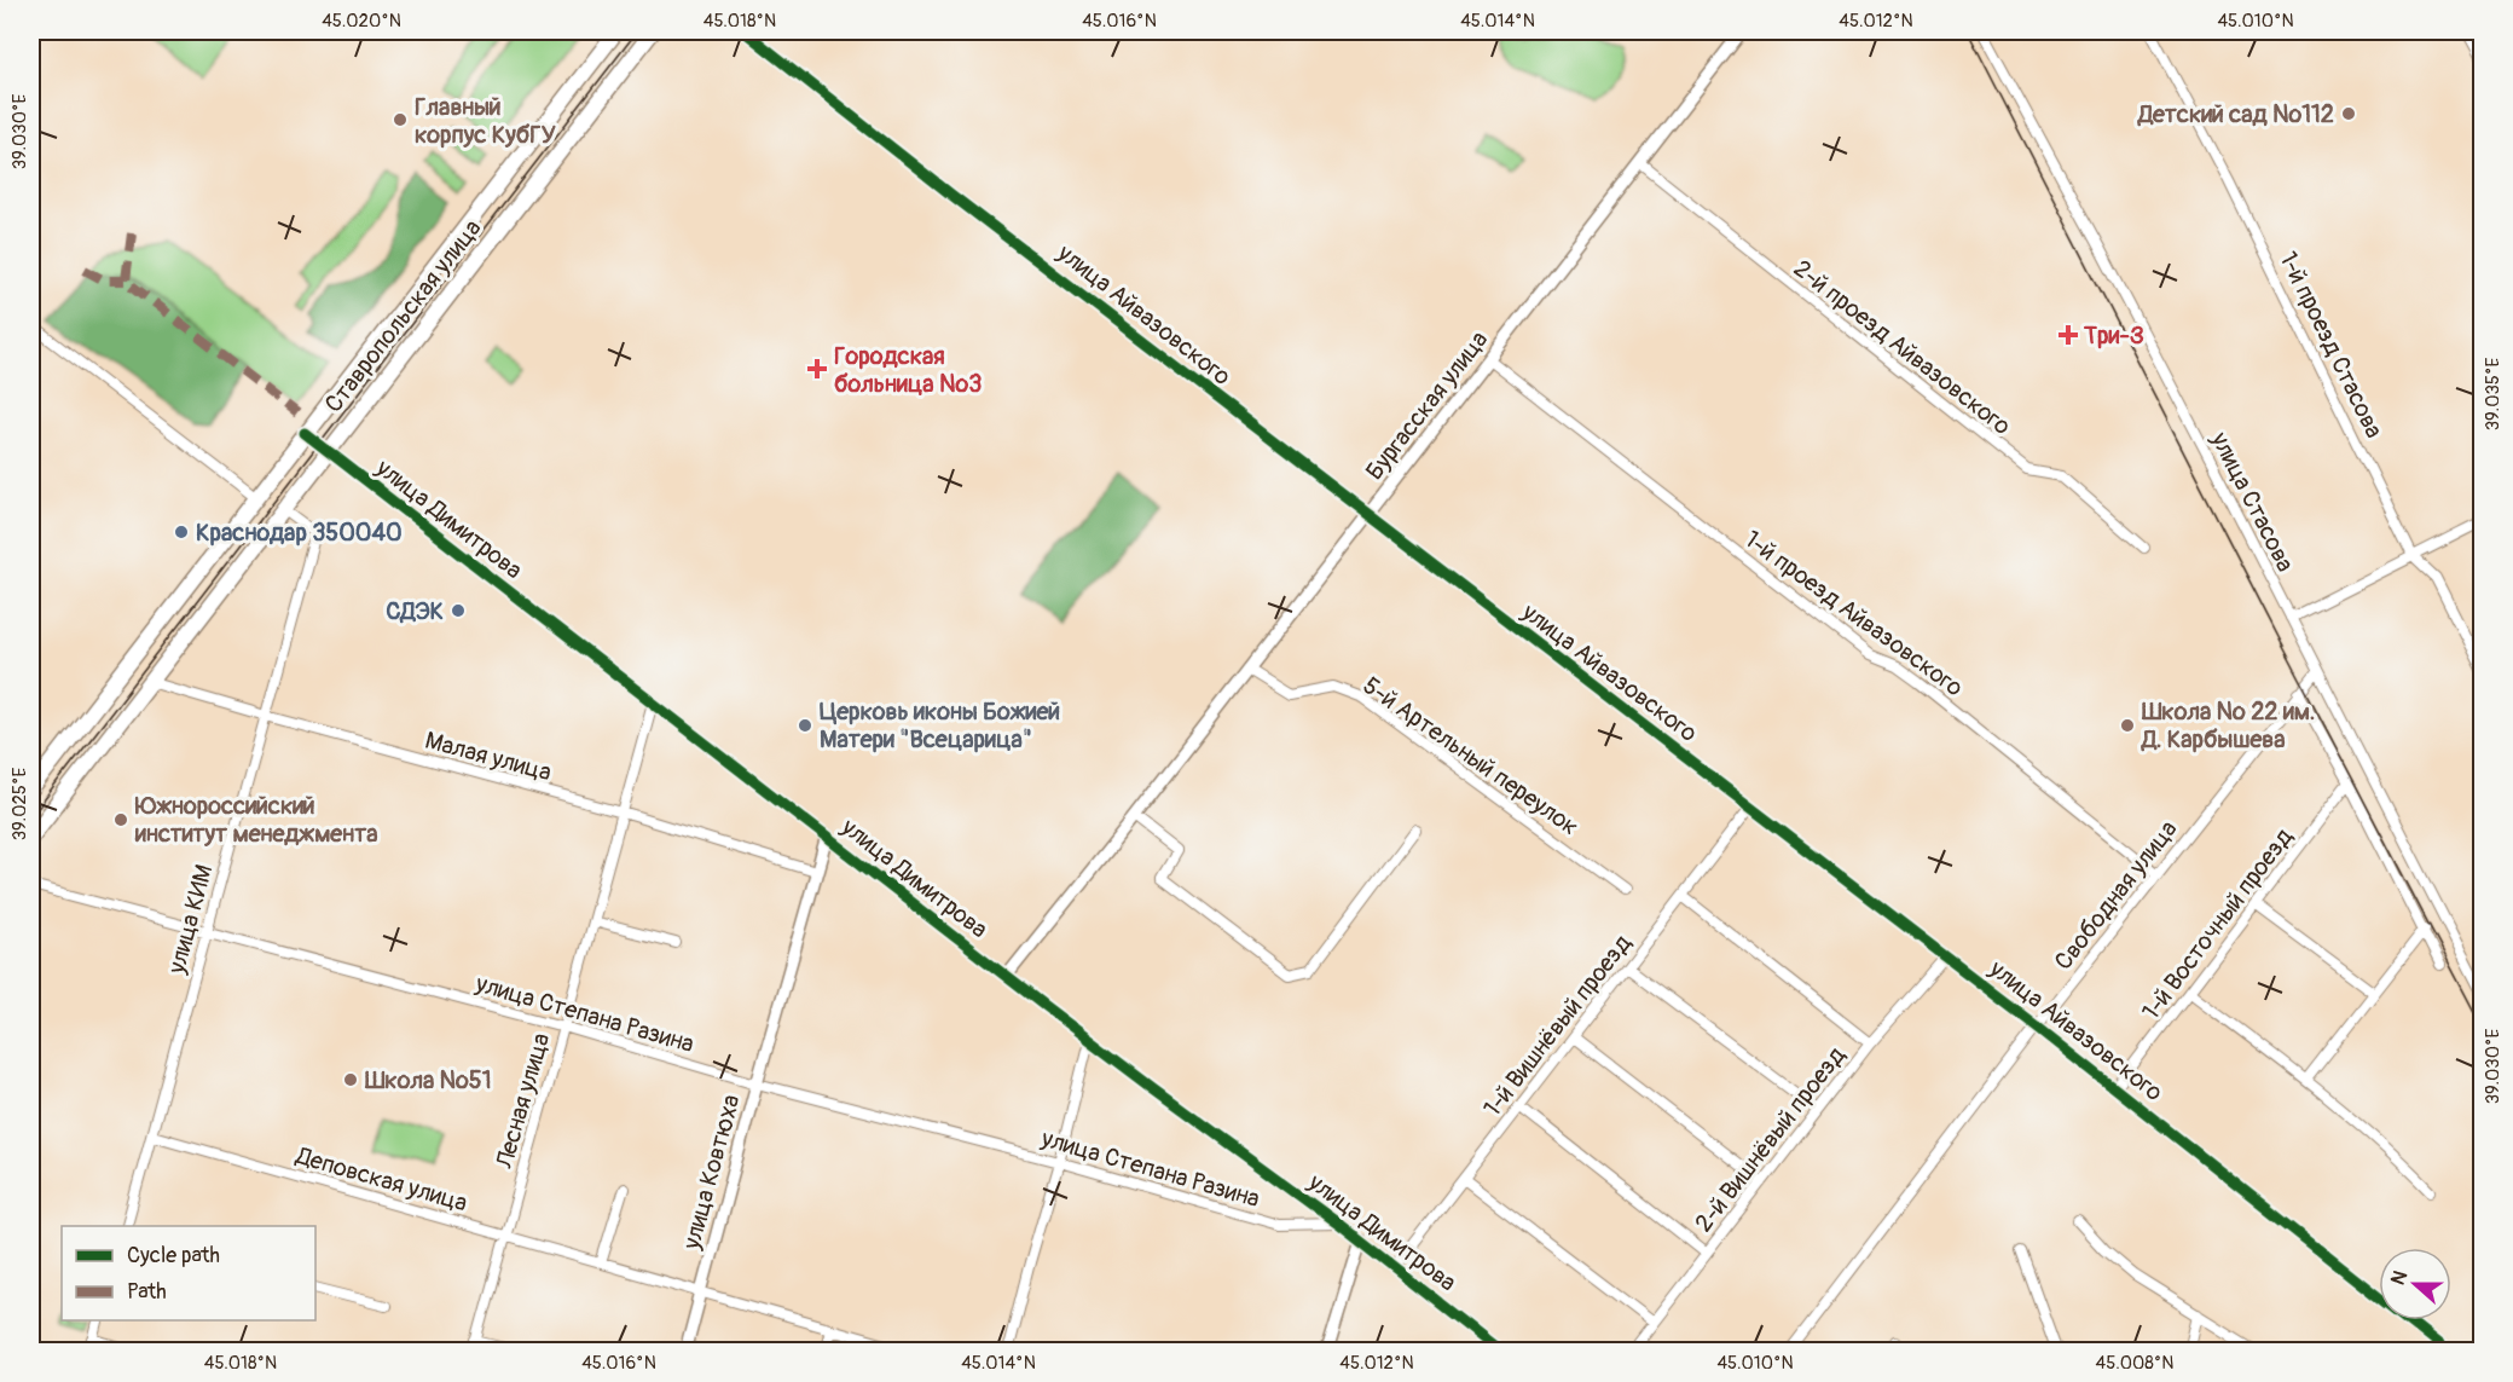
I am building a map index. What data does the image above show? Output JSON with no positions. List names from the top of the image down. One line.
{"streets":{"main road":["Ставропольская улица"],"street":["улица Айвазовского","1-й проезд Стасова","2-й проезд Айвазовского","Бургасская улица","улица Стасова","улица Димитрова","1-й проезд Айвазовского","Малая улица","5-й Артельный переулок","Свободная улица","улица КИМ","1-й Восточный проезд","улица Степана Разина","1-й Вишнёвый проезд","Лесная улица","2-й Вишнёвый проезд","улица Ковтюха","Деповская улица"]},"crossings":[["улица Айвазовского","Бургасская улица"],["улица Айвазовского","Свободная улица"],["улица Айвазовского","1-й Восточный проезд"],["улица Айвазовского","1-й Вишнёвый проезд"],["улица Айвазовского","2-й Вишнёвый проезд"],["Ставропольская улица","улица Димитрова"],["Ставропольская улица","Малая улица"],["Ставропольская улица","улица КИМ"],["2-й проезд Айвазовского","Бургасская улица"],["Бургасская улица","улица Димитрова"],["Бургасская улица","1-й проезд Айвазовского"],["Бургасская улица","5-й Артельный переулок"],["улица Стасова","Свободная улица"],["улица Димитрова","улица Степана Разина"],["улица Димитрова","1-й Вишнёвый проезд"],["улица Димитрова","Лесная улица"],["улица Димитрова","улица Ковтюха"],["1-й проезд Айвазовского","Свободная улица"],["Малая улица","улица КИМ"],["Малая улица","Лесная улица"],["Малая улица","улица Ковтюха"],["улица КИМ","улица Степана Разина"],["улица КИМ","Деповская улица"],["улица Степана Разина","Лесная улица"],["улица Степана Разина","улица Ковтюха"],["Лесная улица","Деповская улица"],["улица Ковтюха","Деповская улица"]],"places":{"other":["Детский сад №112","Главный корпус КубГУ","Краснодар 350040","СДЭК","Церковь иконы Божией Матери \"Всецарица\"","Школа № 22 им. Д. Карбышева","Южнороссийский институт менеджмента","Школа №51"],"health":["Три-З","Городская больница №3"]},"legend":["Cycle path","Path"],"north":"left","coordinates":["45.020°N","45.018°N","45.016°N","45.014°N","45.012°N","45.010°N","39.030°E","39.035°E","39.025°E","45.008°N"]}
